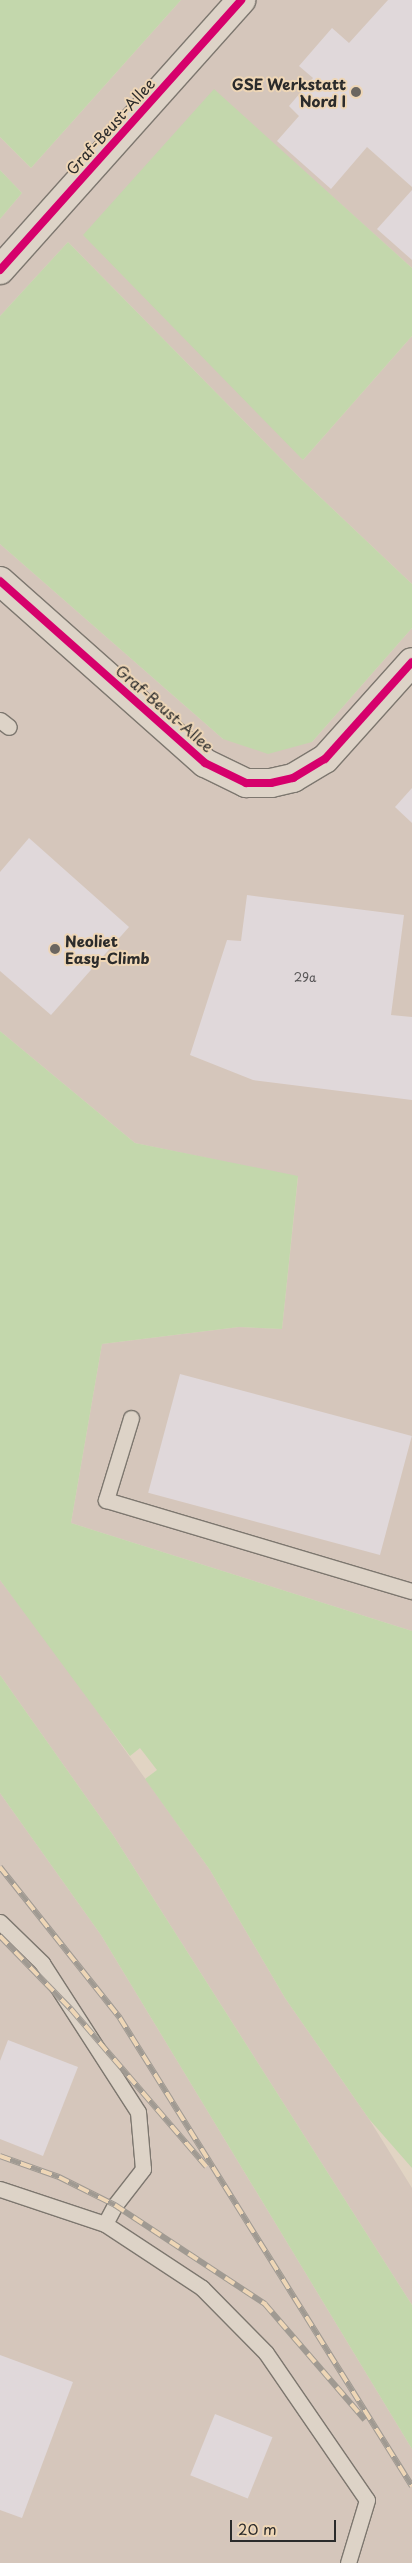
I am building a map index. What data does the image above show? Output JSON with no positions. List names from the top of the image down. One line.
{"streets":{"street":["Graf-Beust-Allee"]},"places":["GSE Werkstatt Nord I","Neoliet Easy-Climb"],"house_numbers":["29a"],"scale_bar":"20 m"}
